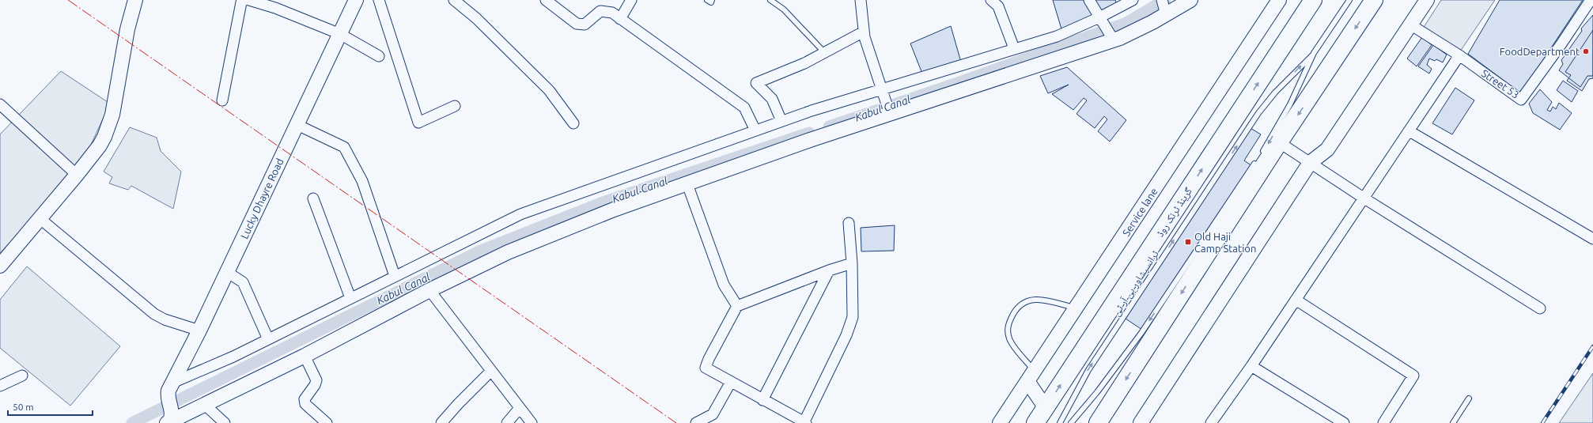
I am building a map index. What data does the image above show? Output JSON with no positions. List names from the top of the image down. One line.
{"streets":{"highway":["گرینڈ ٹرنک روڈ"],"main road":["Lucky Dhayre Road","Service lane"],"street":["Street 53"],"lane":["ٹرانسپشاور بی آر ٹی"]},"water":["Kabul Canal"],"places":{"other":["FoodDepartment"],"transit":["Old Haji Camp Station"]},"scale_bar":"50 m"}
